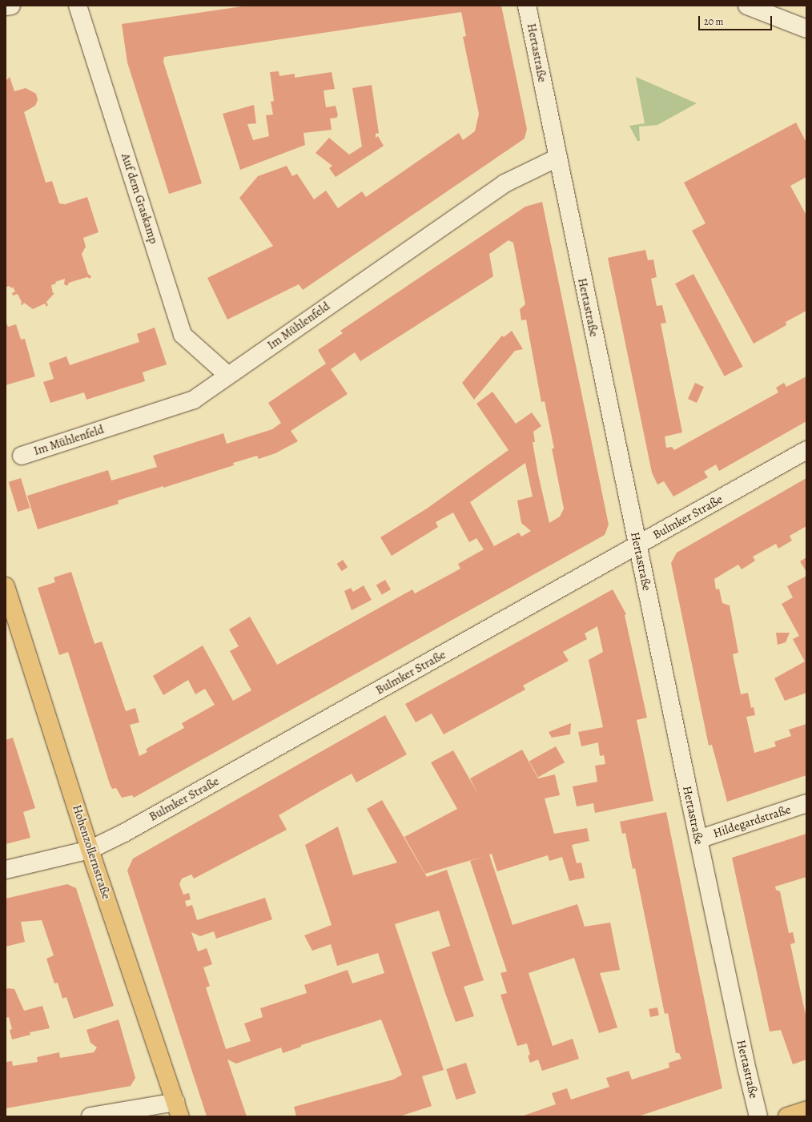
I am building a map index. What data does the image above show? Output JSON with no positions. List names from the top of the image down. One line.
{"streets":{"main road":["Hohenzollernstraße"],"street":["Hertastraße","Auf dem Graskamp","Im Mühlenfeld","Bulmker Straße","Hildegardstraße"]},"crossings":[["Hertastraße","Im Mühlenfeld"],["Hertastraße","Bulmker Straße"],["Hertastraße","Hildegardstraße"],["Auf dem Graskamp","Im Mühlenfeld"],["Bulmker Straße","Hohenzollernstraße"]],"scale_bar":"20 m"}
